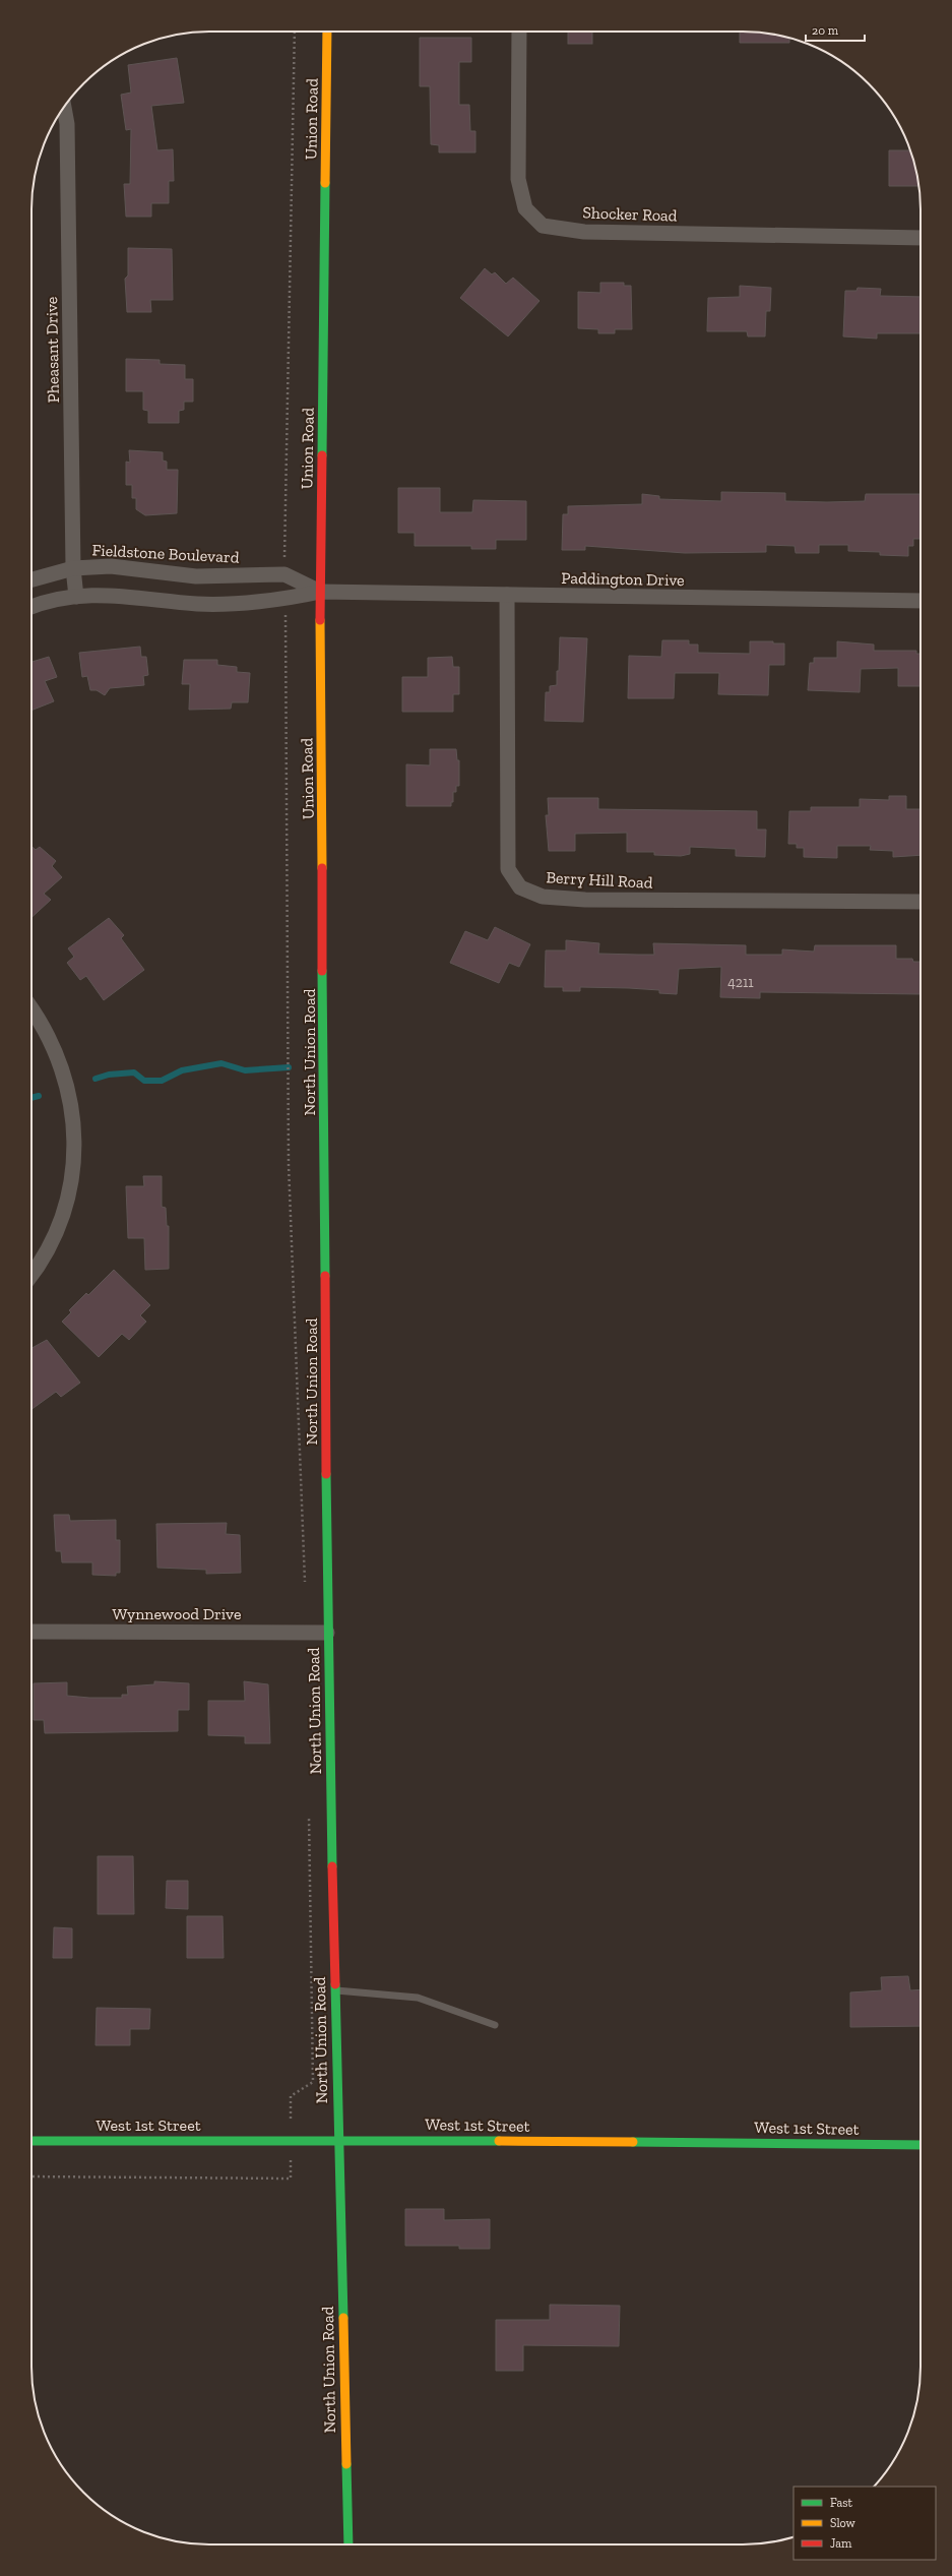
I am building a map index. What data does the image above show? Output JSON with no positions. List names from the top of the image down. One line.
{"streets":{"main road":["Union Road","North Union Road","West 1st Street"],"street":["Shocker Road","Pheasant Drive","Fieldstone Boulevard","Paddington Drive","Berry Hill Road","Wynnewood Drive"]},"crossings":[["Union Road","Fieldstone Boulevard"],["Union Road","Paddington Drive"],["Union Road","North Union Road"],["Pheasant Drive","Fieldstone Boulevard"],["Fieldstone Boulevard","Paddington Drive"],["Paddington Drive","Berry Hill Road"],["North Union Road","Wynnewood Drive"],["North Union Road","West 1st Street"]],"house_numbers":["4211"],"legend":["Fast","Slow","Jam"],"scale_bar":"20 m"}
